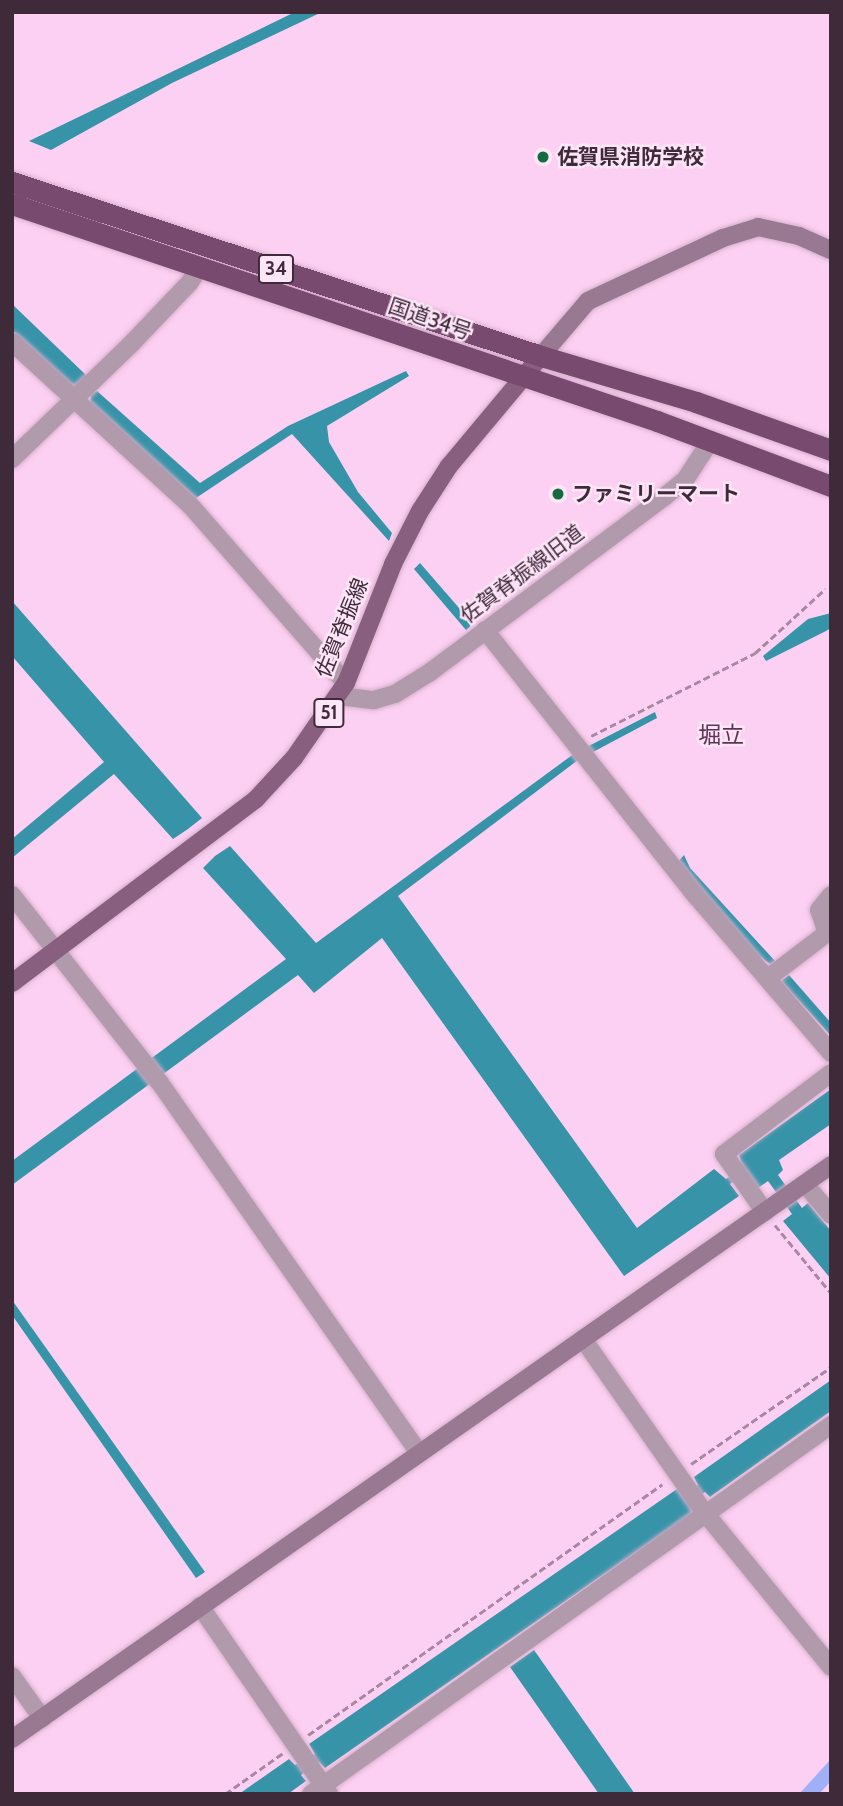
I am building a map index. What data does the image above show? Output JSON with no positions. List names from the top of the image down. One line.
{"streets":{"highway":["34","国道34号"],"main road":["佐賀脊振線","51"],"street":["佐賀脊振線旧道"]},"crossings":[["国道34号","佐賀脊振線旧道"],["国道34号","佐賀脊振線"],["佐賀脊振線旧道","佐賀脊振線"]],"districts":["堀立"],"places":["佐賀県消防学校","ファミリーマート"]}
